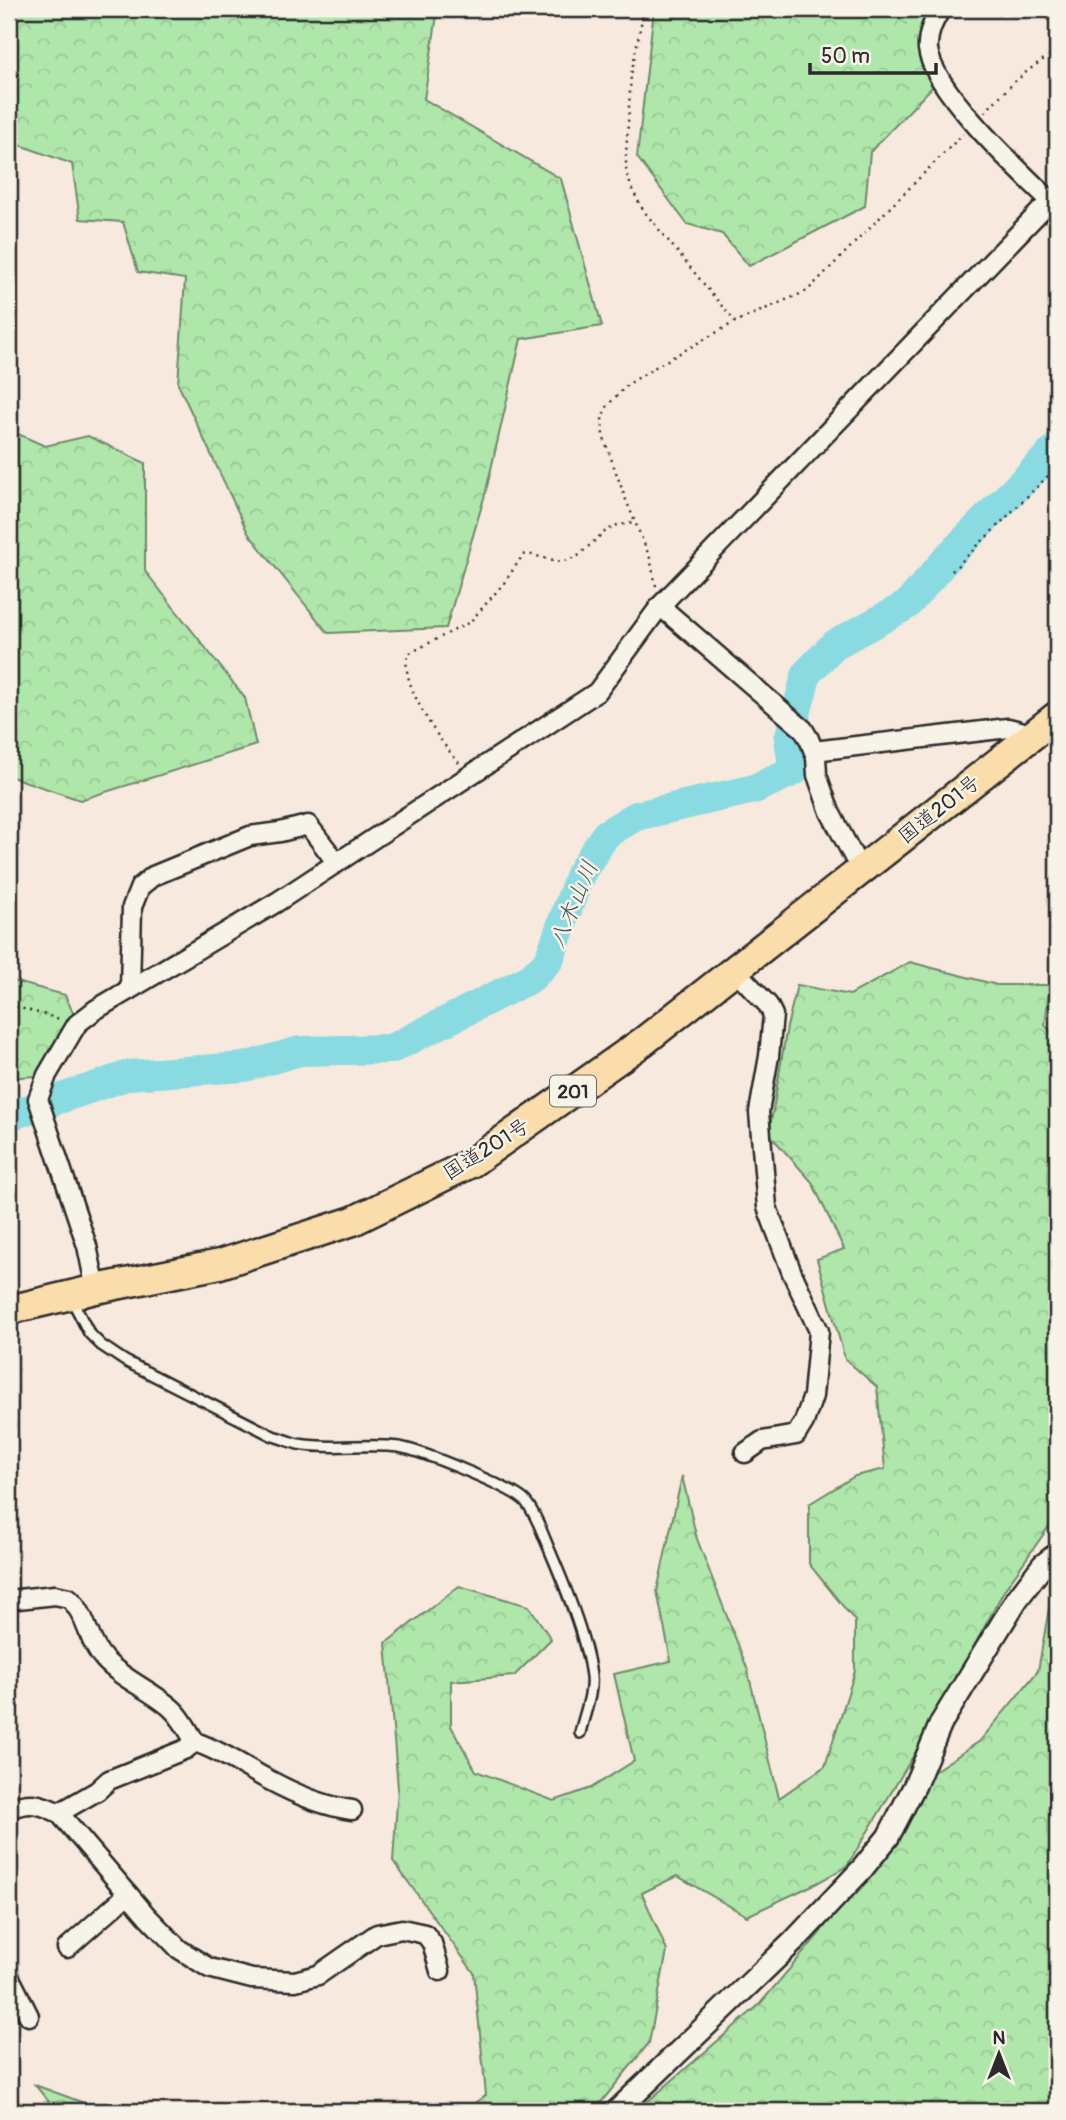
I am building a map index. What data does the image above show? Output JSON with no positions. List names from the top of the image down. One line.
{"streets":{"highway":["国道201号","201"]},"water":["八木山川"],"scale_bar":"50 m","north":"top"}
